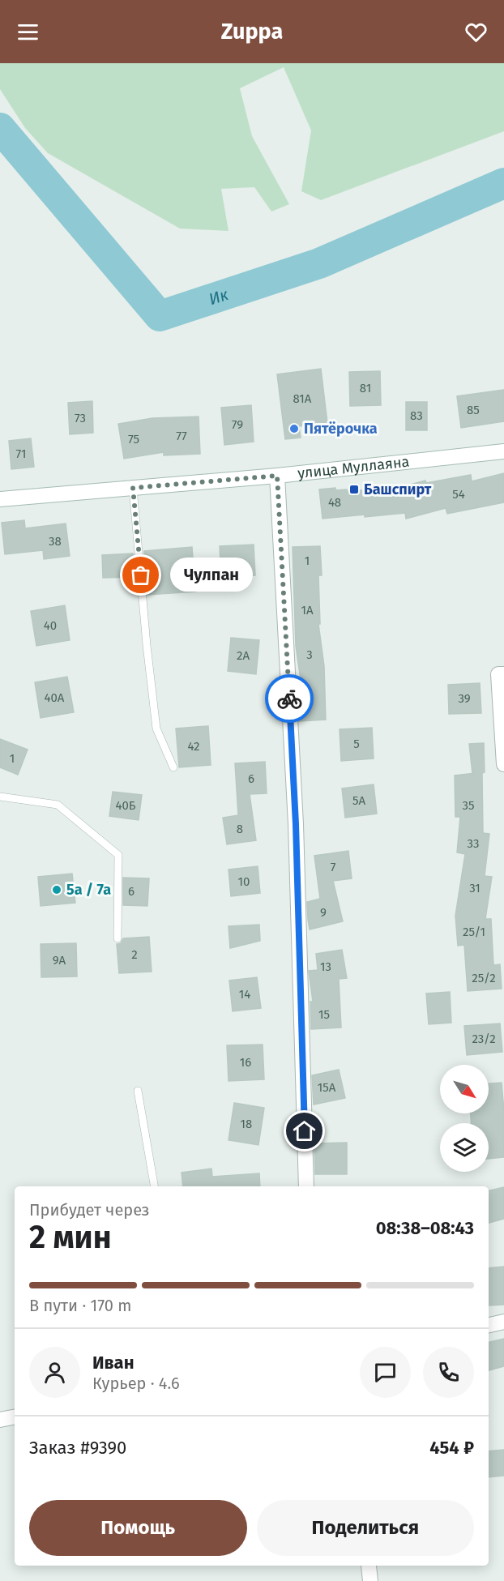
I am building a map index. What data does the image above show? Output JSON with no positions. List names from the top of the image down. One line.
{"streets":{"street":["улица Муллаяна"]},"water":["Ик"],"places":{"other":["Пятёрочка","Чулпан","5а / 7а"],"transit":["Башспирт"]},"house_numbers":["81","81А","85","83","73","79","77","75","71","54","48","38","1","1А","40","3","2А","40А","39","5","42","1","6","5А","40Б","35","8","33","7","10","31","6","9","25/1","2","9А","13","25/2","14","15","23/2","16","15А","18"],"north":"bottom right","page":{"header":"Zuppa","bubble":"Чулпан","heading":["2 мин","Прибудет через","08:38–08:43"],"panel":["Иван","Курьер · 4.6","Заказ #9390","454 ₽"],"bar":"В пути · 170 m","buttons":["Помощь","Поделиться"]}}
